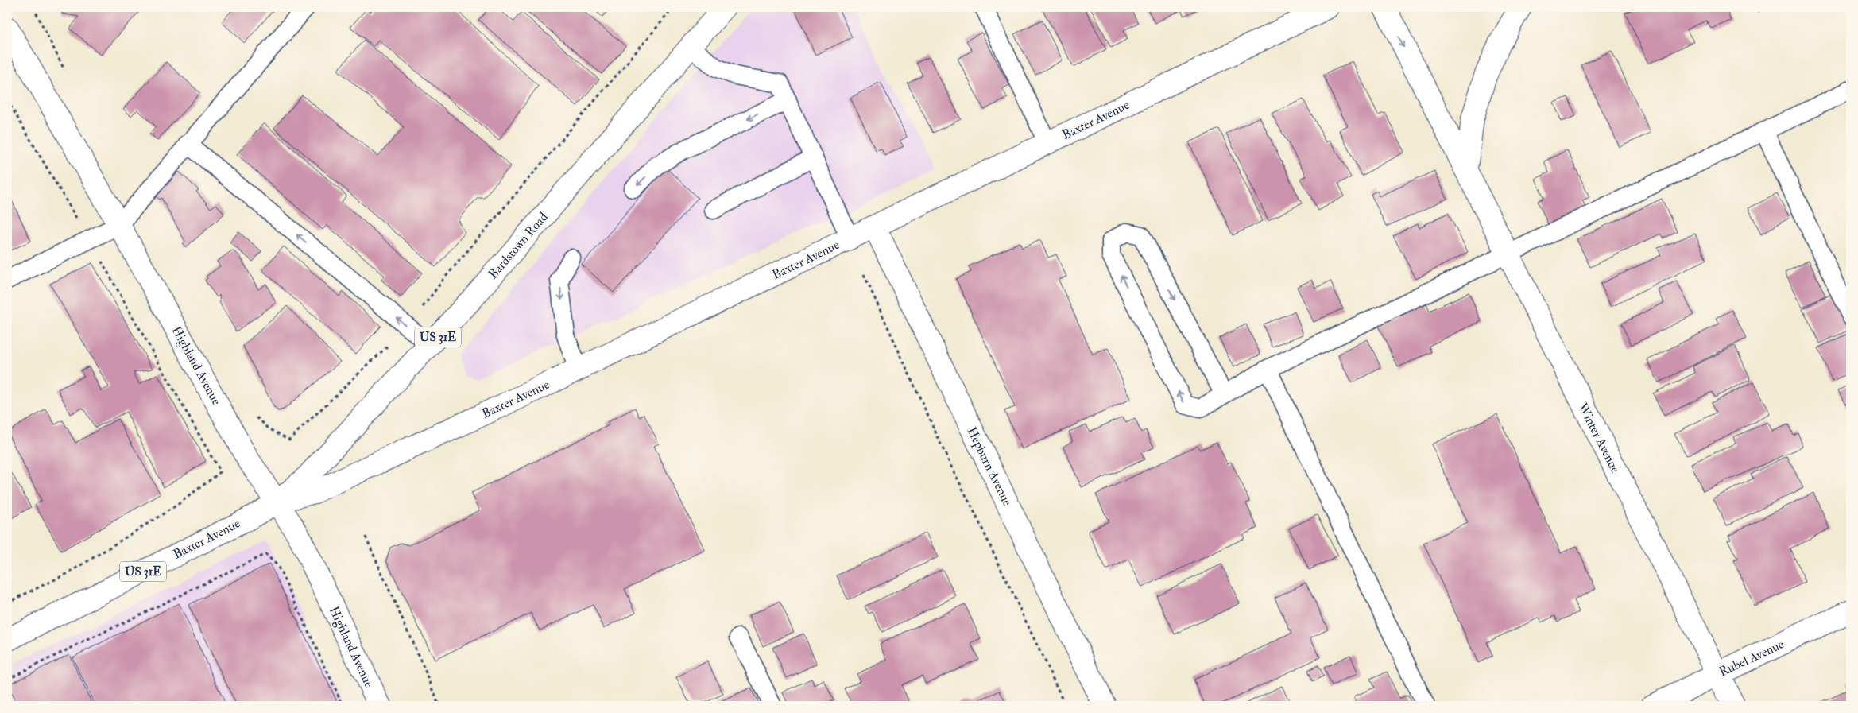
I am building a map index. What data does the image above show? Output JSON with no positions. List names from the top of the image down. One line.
{"streets":{"main road":["Baxter Avenue","Bardstown Road","US 31E","Highland Avenue","Winter Avenue","Hepburn Avenue","Rubel Avenue"]},"crossings":[["Baxter Avenue","Bardstown Road"],["Baxter Avenue","Highland Avenue"],["Baxter Avenue","Hepburn Avenue"],["Winter Avenue","Rubel Avenue"]]}
